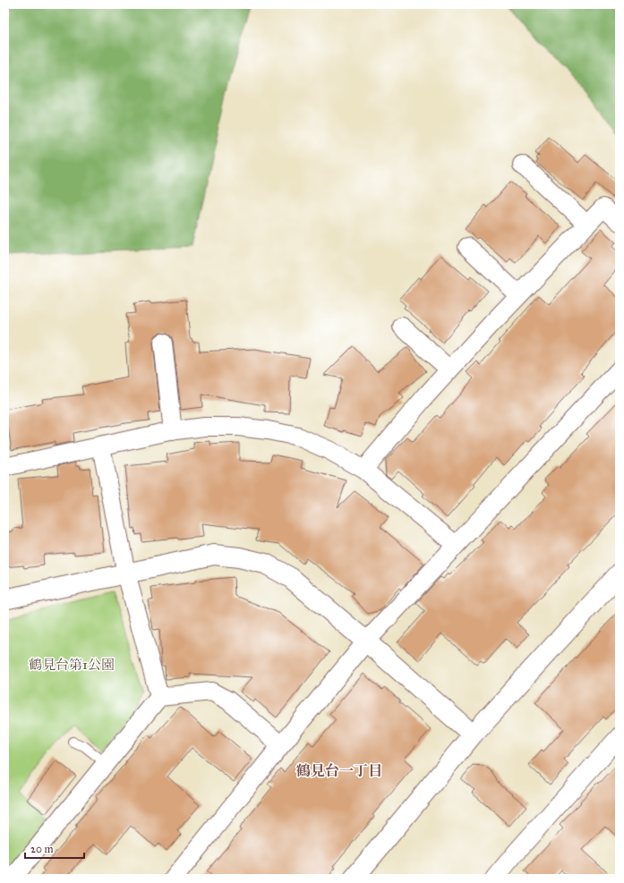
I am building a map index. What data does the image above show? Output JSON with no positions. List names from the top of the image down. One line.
{"districts":["鶴見台一丁目"],"parks":["鶴見台第1公園"],"scale_bar":"20 m"}
